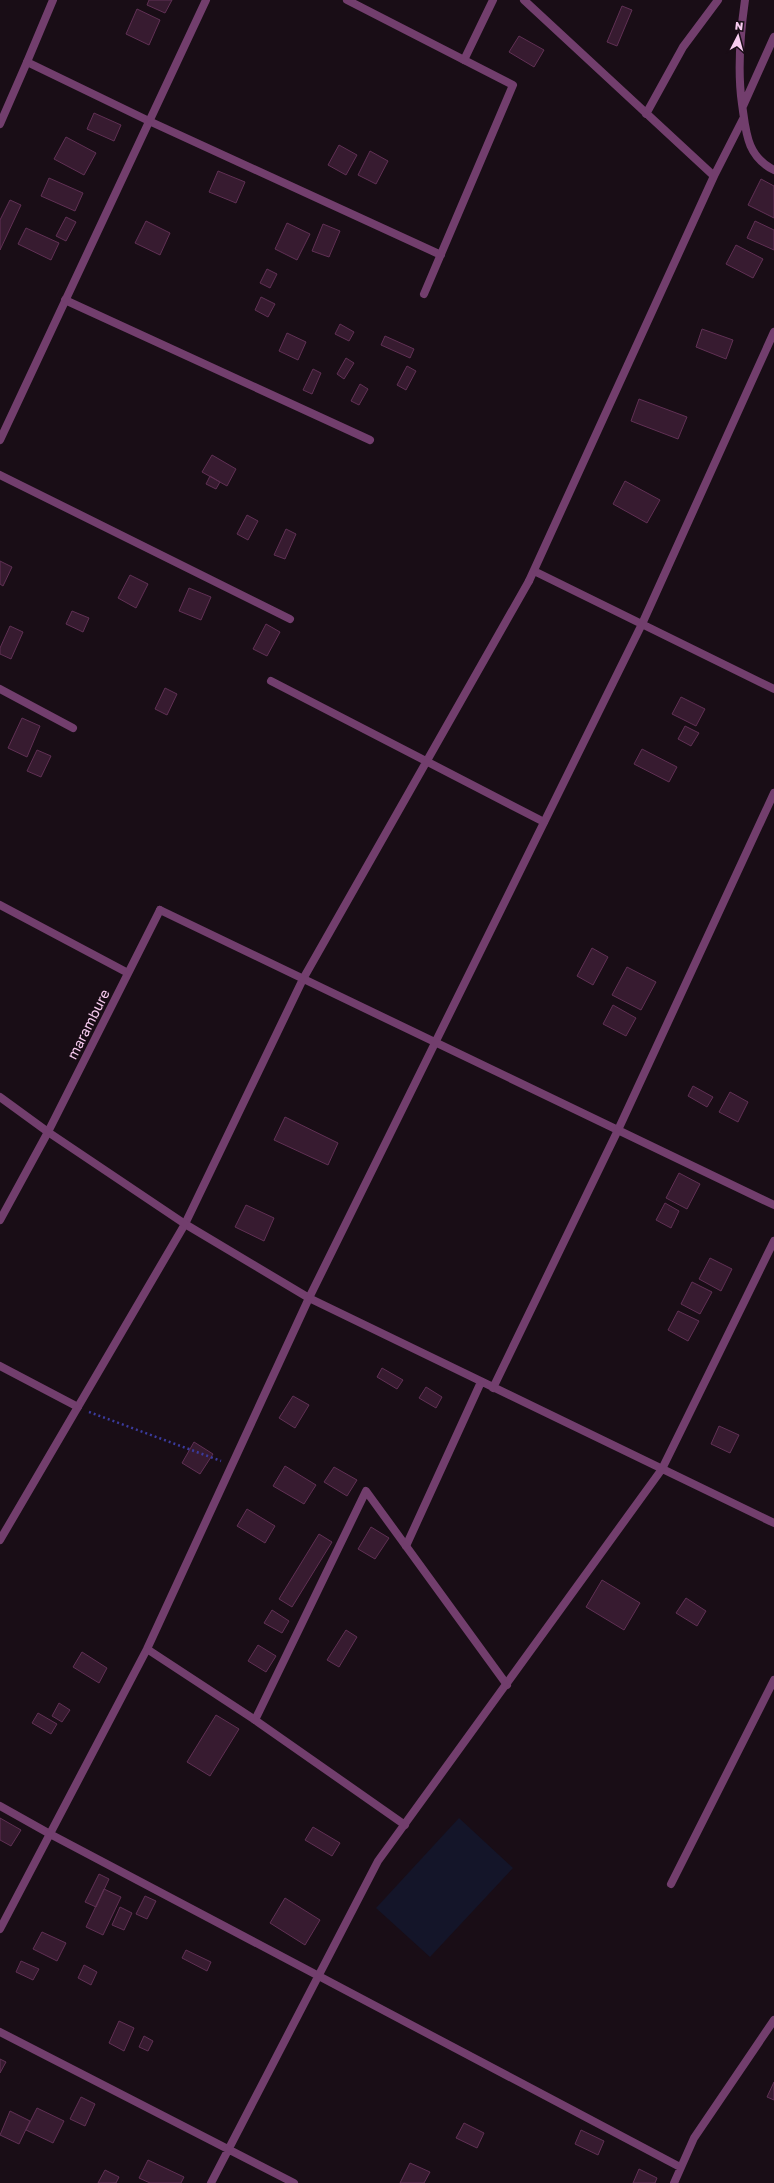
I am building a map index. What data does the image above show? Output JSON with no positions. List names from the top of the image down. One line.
{"north":"top"}
